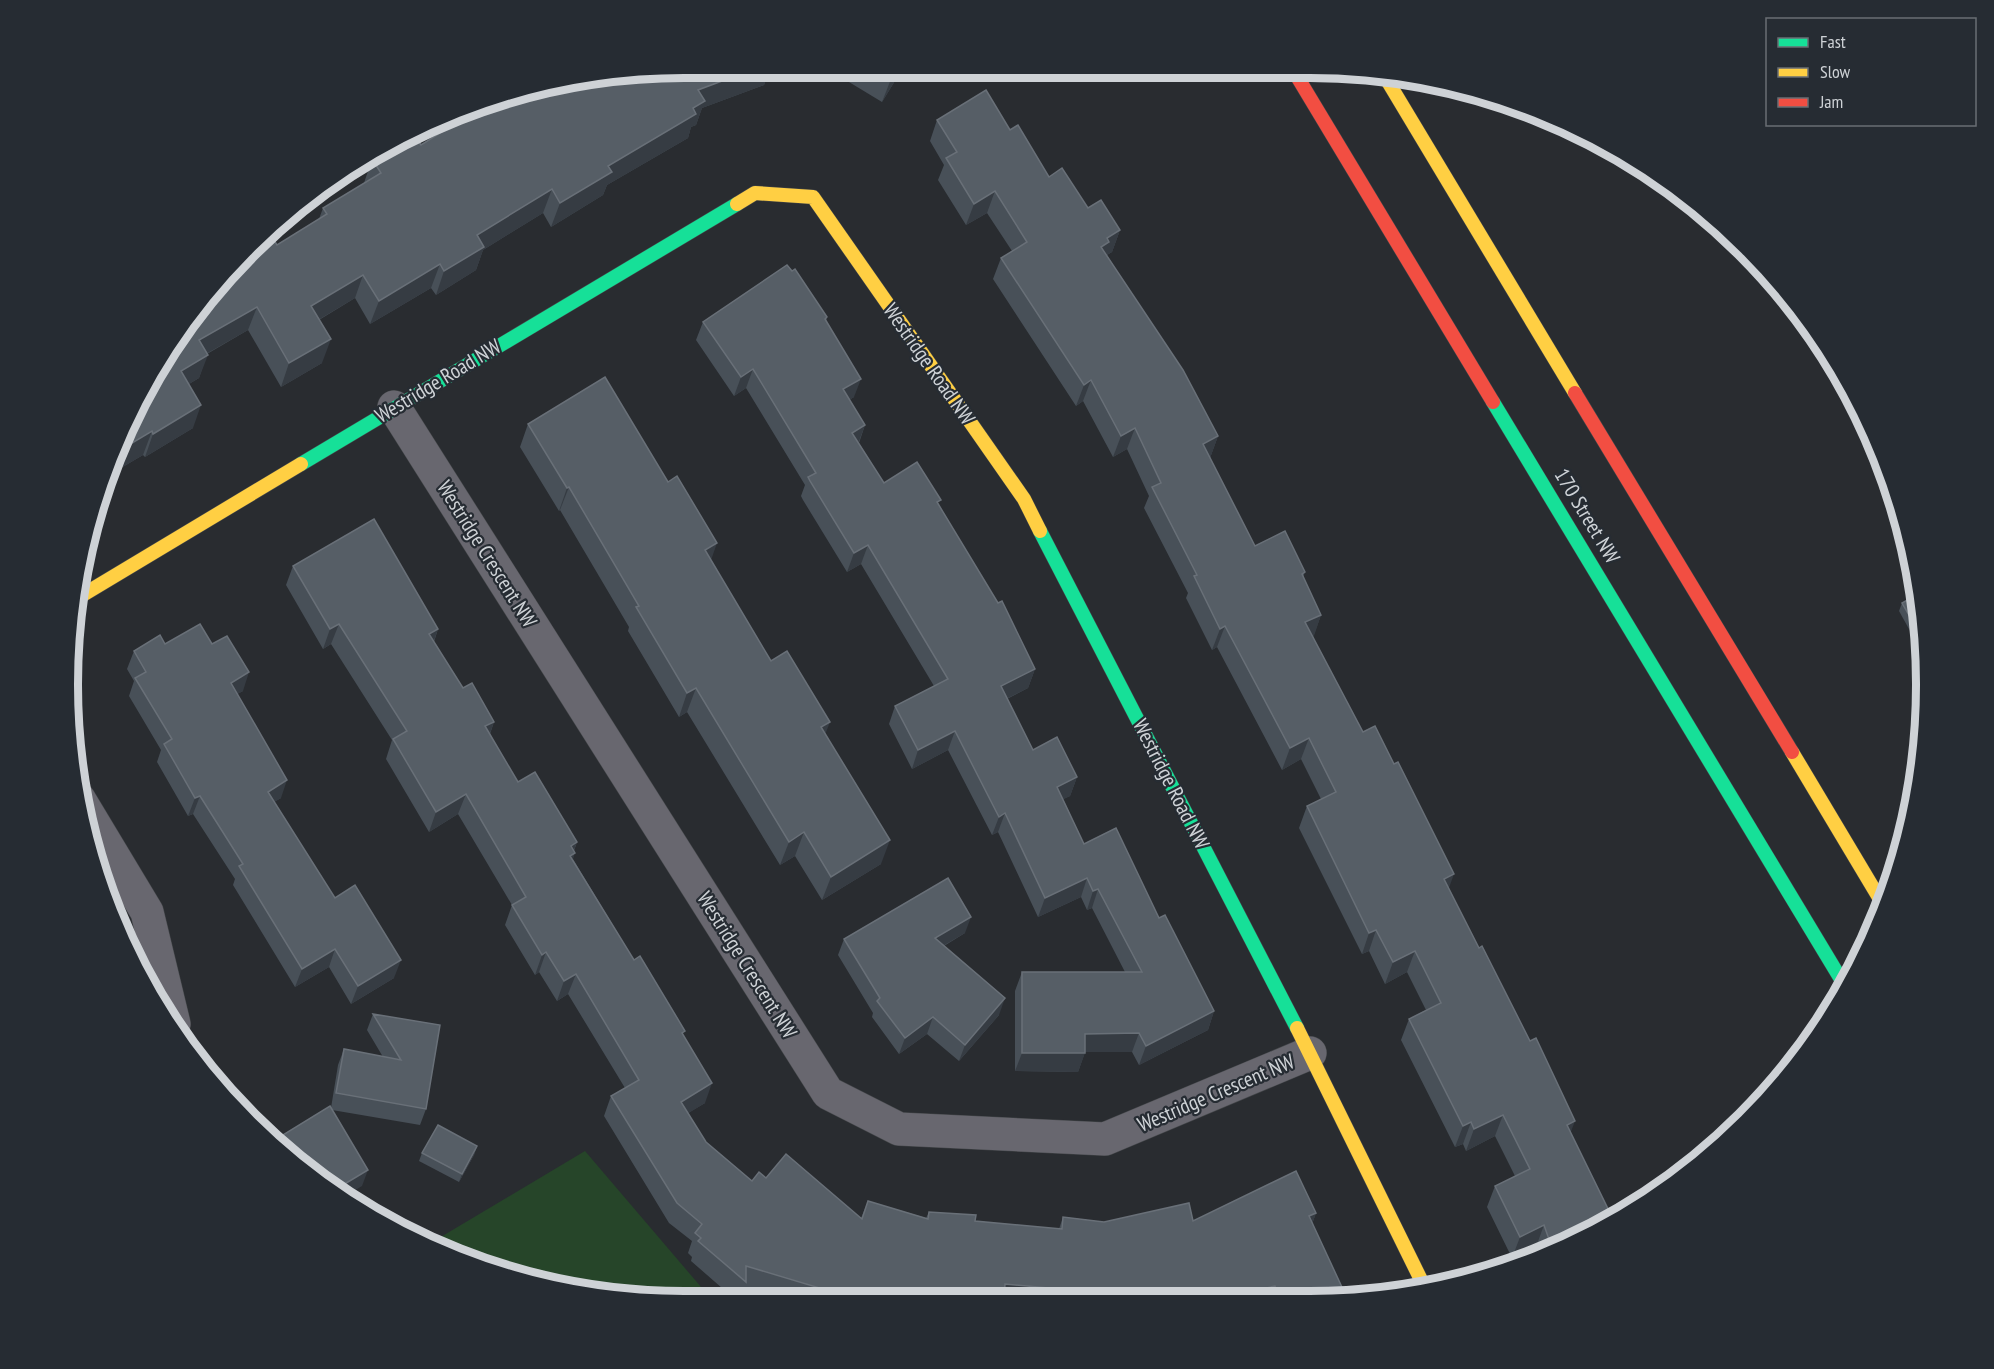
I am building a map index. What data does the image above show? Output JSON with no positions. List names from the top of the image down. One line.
{"streets":{"street":["Westridge Road NW","170 Street NW","Westridge Crescent NW"]},"crossings":[["Westridge Road NW","Westridge Crescent NW"]],"legend":["Fast","Slow","Jam"]}
